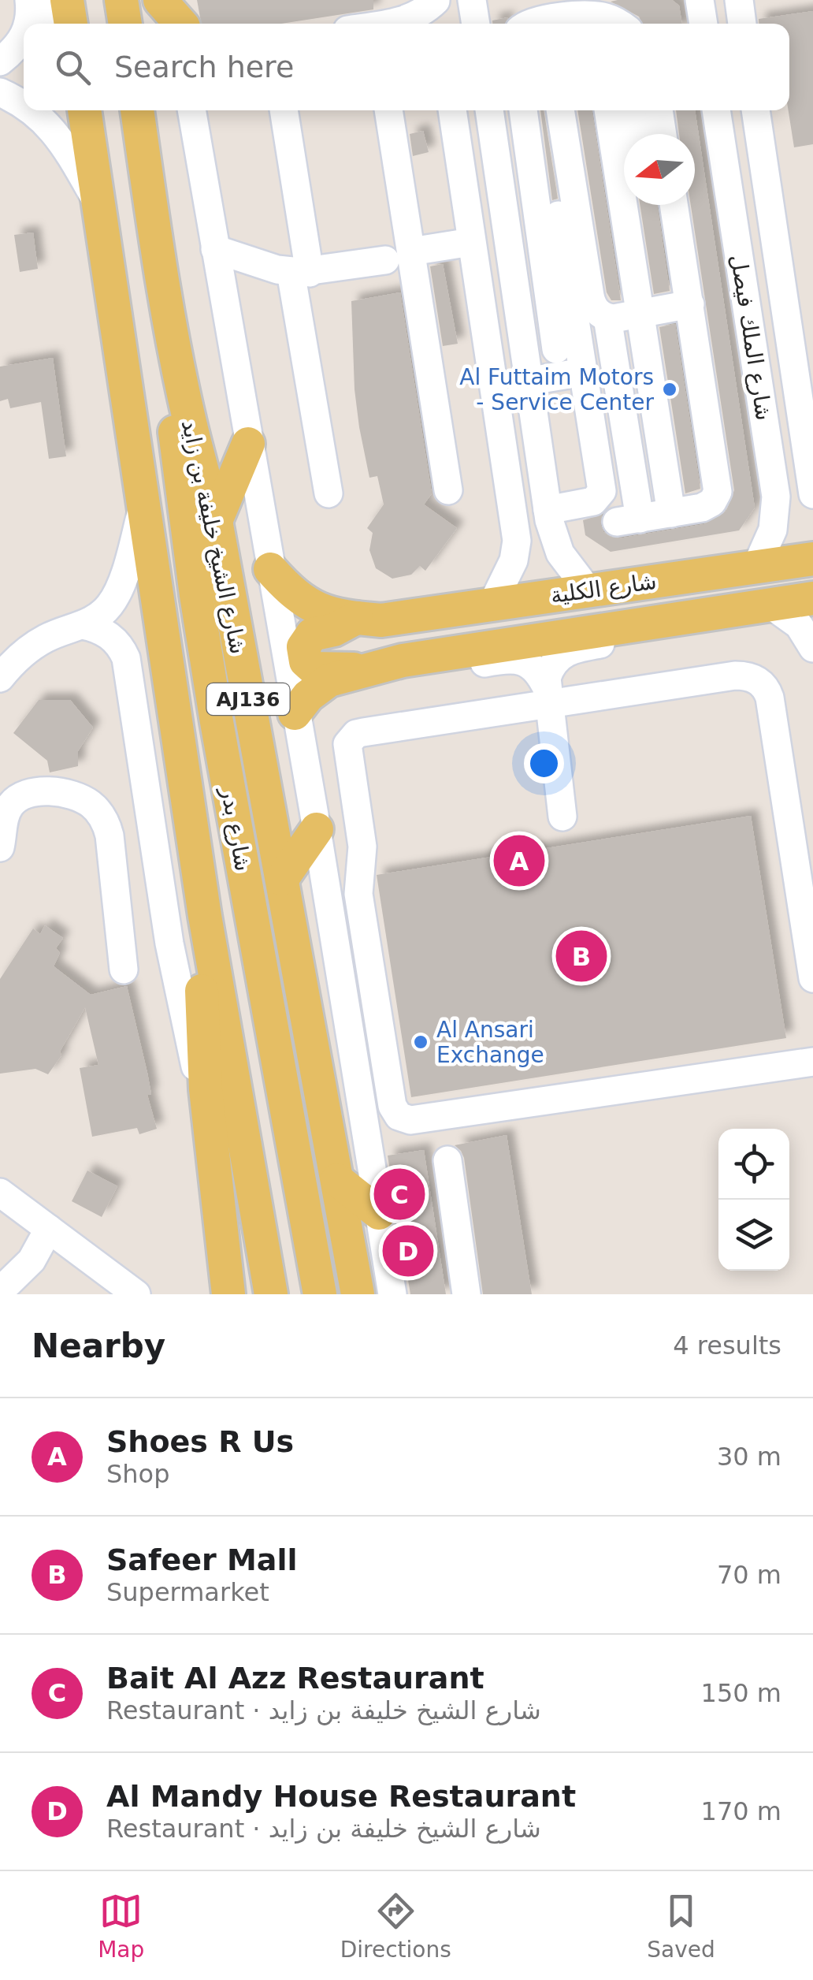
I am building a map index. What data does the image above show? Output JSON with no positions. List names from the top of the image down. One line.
{"streets":{"main road":["شارع الشيخ خليفة بن زايد","شارع الكلية","AJ136","شارع بدر"],"street":["شارع الملك فيصل"]},"crossings":[["شارع الملك فيصل","شارع الكلية"],["شارع الشيخ خليفة بن زايد","شارع بدر"]],"places":["Al Futtaim Motors - Service Center","Al Ansari Exchange"],"north":"left","page":{"search":"Search here","pins":["A","B","C","D"],"heading":["Nearby","4 results"],"list":[{"mark":"A","name":"Shoes R Us","note":"Shop","value":"30 m"},{"mark":"B","name":"Safeer Mall","note":"Supermarket","value":"70 m"},{"mark":"C","name":"Bait Al Azz Restaurant","note":"Restaurant · شارع الشيخ خليفة بن زايد","value":"150 m"},{"mark":"D","name":"Al Mandy House Restaurant","note":"Restaurant · شارع الشيخ خليفة بن زايد","value":"170 m"}],"nav":["Map","Directions","Saved"]}}
